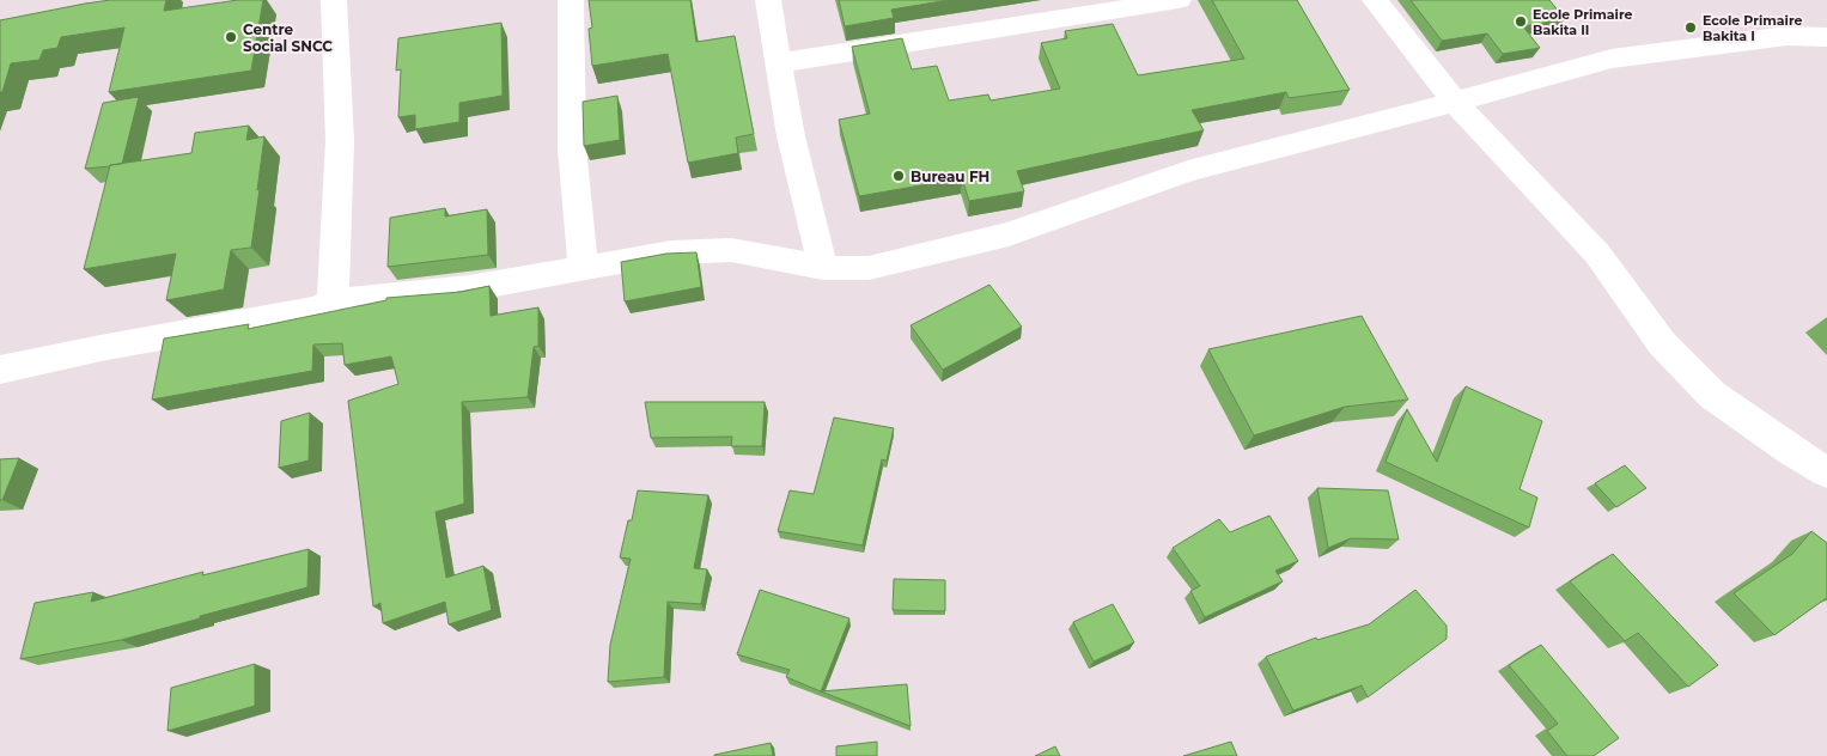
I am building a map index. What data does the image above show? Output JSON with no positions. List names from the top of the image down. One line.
{"places":["Ecole Primaire Bakita II","Ecole Primaire Bakita I","Centre Social SNCC","Bureau FH"]}
